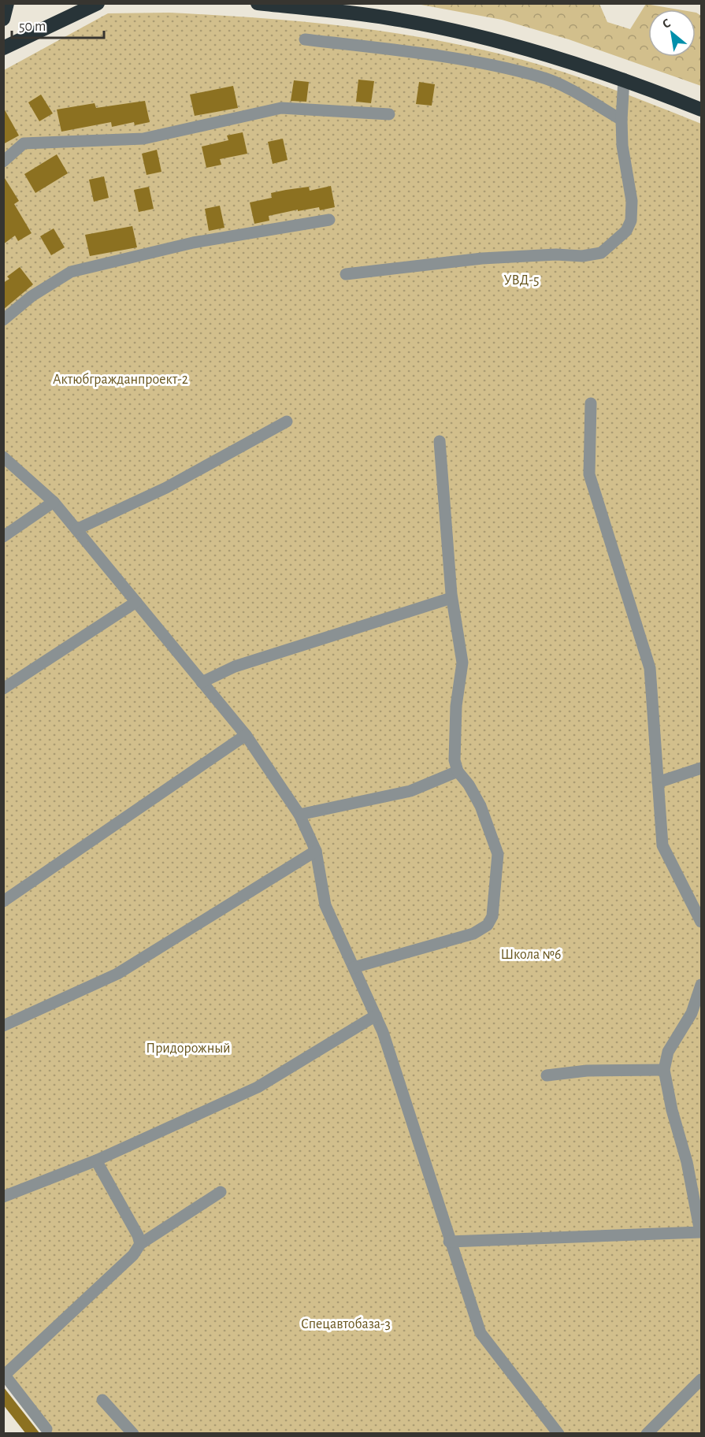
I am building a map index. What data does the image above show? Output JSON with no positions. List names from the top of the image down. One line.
{"parks":["УВД-5","Актюбгражданпроект-2","Школа №6","Придорожный","Спецавтобаза-3"],"scale_bar":"50 m","north":"top left"}
